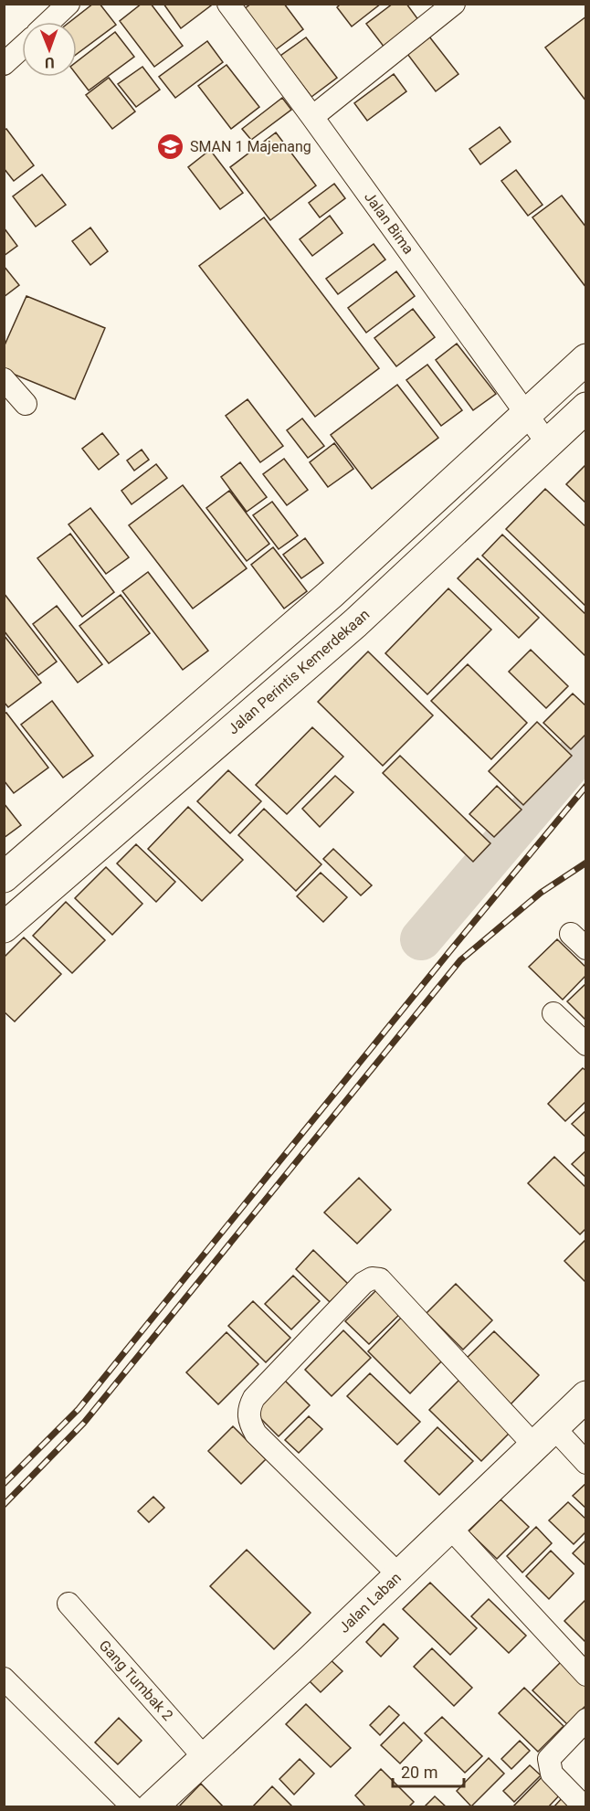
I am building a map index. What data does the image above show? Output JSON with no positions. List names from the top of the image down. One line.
{"streets":{"main road":["Jalan Perintis Kemerdekaan","Jalan Laban"],"street":["Jalan Bima","Gang Tumbak 2"]},"crossings":[["Jalan Bima","Jalan Perintis Kemerdekaan"],["Jalan Laban","Gang Tumbak 2"]],"places":{"school or university":["SMAN 1 Majenang"]},"scale_bar":"20 m","north":"bottom"}
